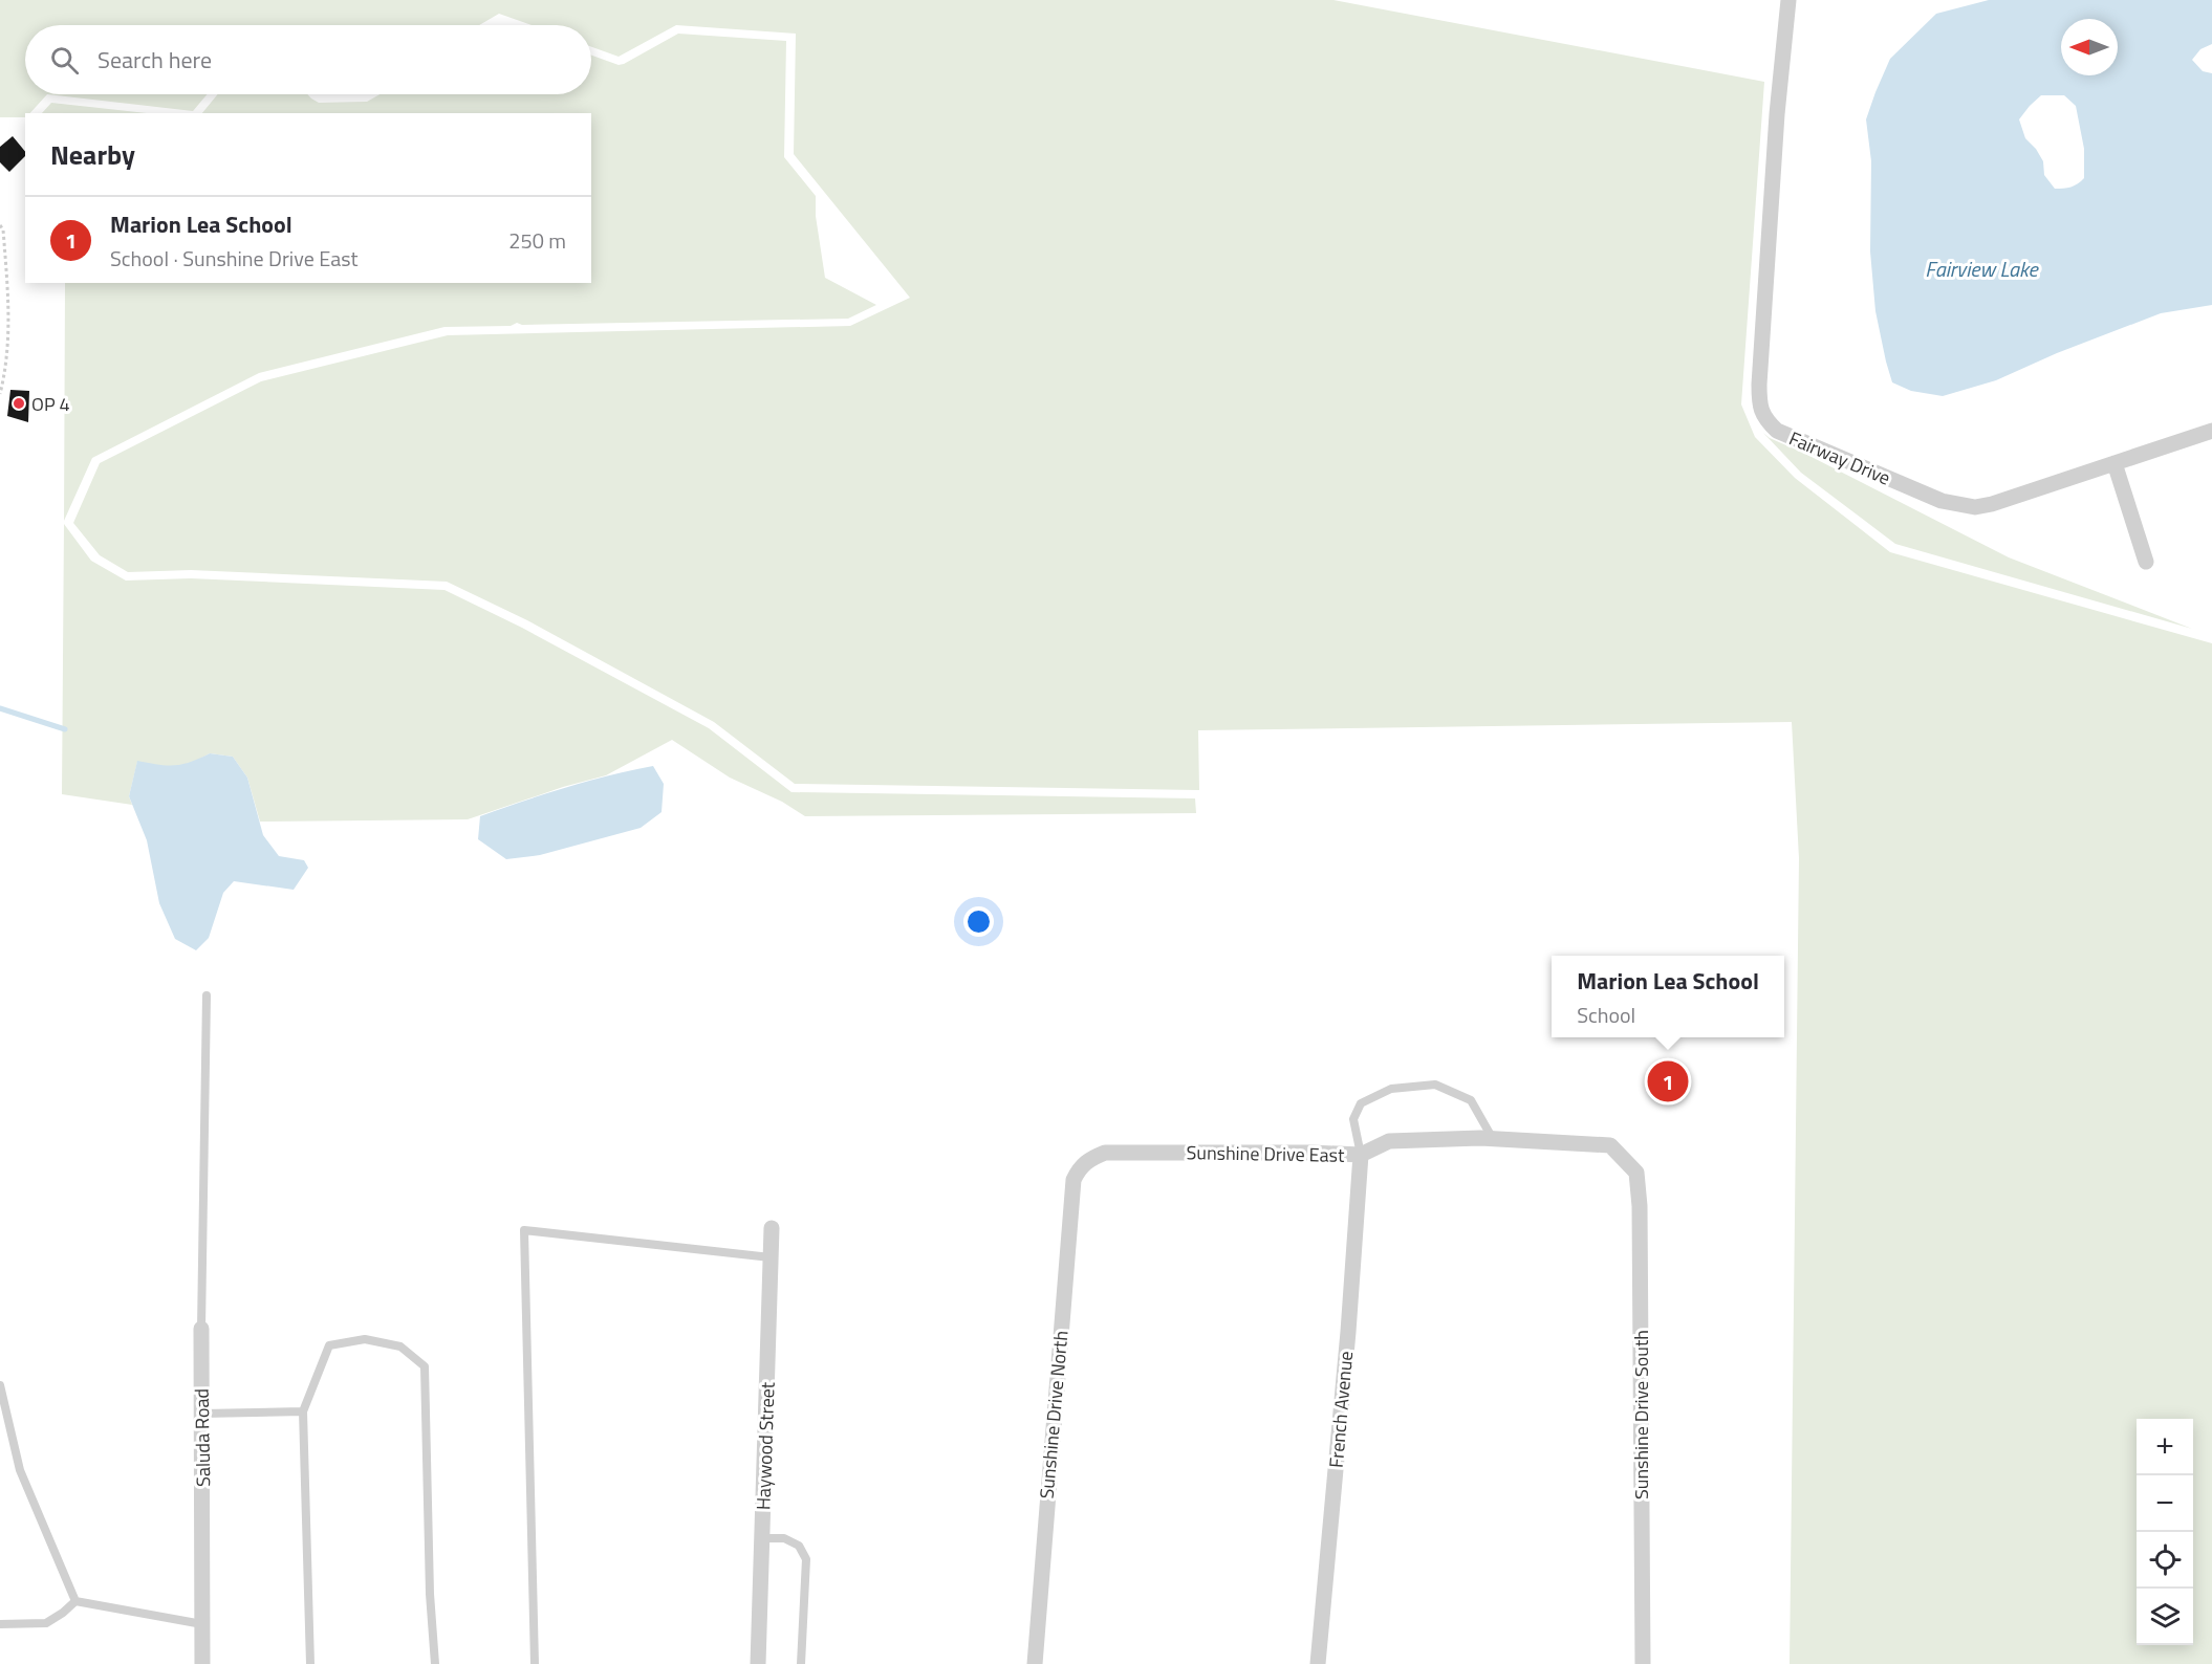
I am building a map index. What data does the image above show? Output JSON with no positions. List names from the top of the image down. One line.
{"streets":{"street":["Fairway Drive","Sunshine Drive East","French Avenue","Sunshine Drive North","Sunshine Drive South","Saluda Road","Haywood Street"]},"crossings":[["Sunshine Drive East","French Avenue"],["Sunshine Drive East","Sunshine Drive North"],["Sunshine Drive East","Sunshine Drive South"]],"water":["Fairview Lake"],"places":["OP 4"],"north":"left","page":{"search":"Search here","heading":"Nearby","list":[{"mark":"1","name":"Marion Lea School","note":"School · Sunshine Drive East","value":"250 m"}],"popup":["Marion Lea School","School"],"pins":"1","map_buttons":["+","−"]}}
